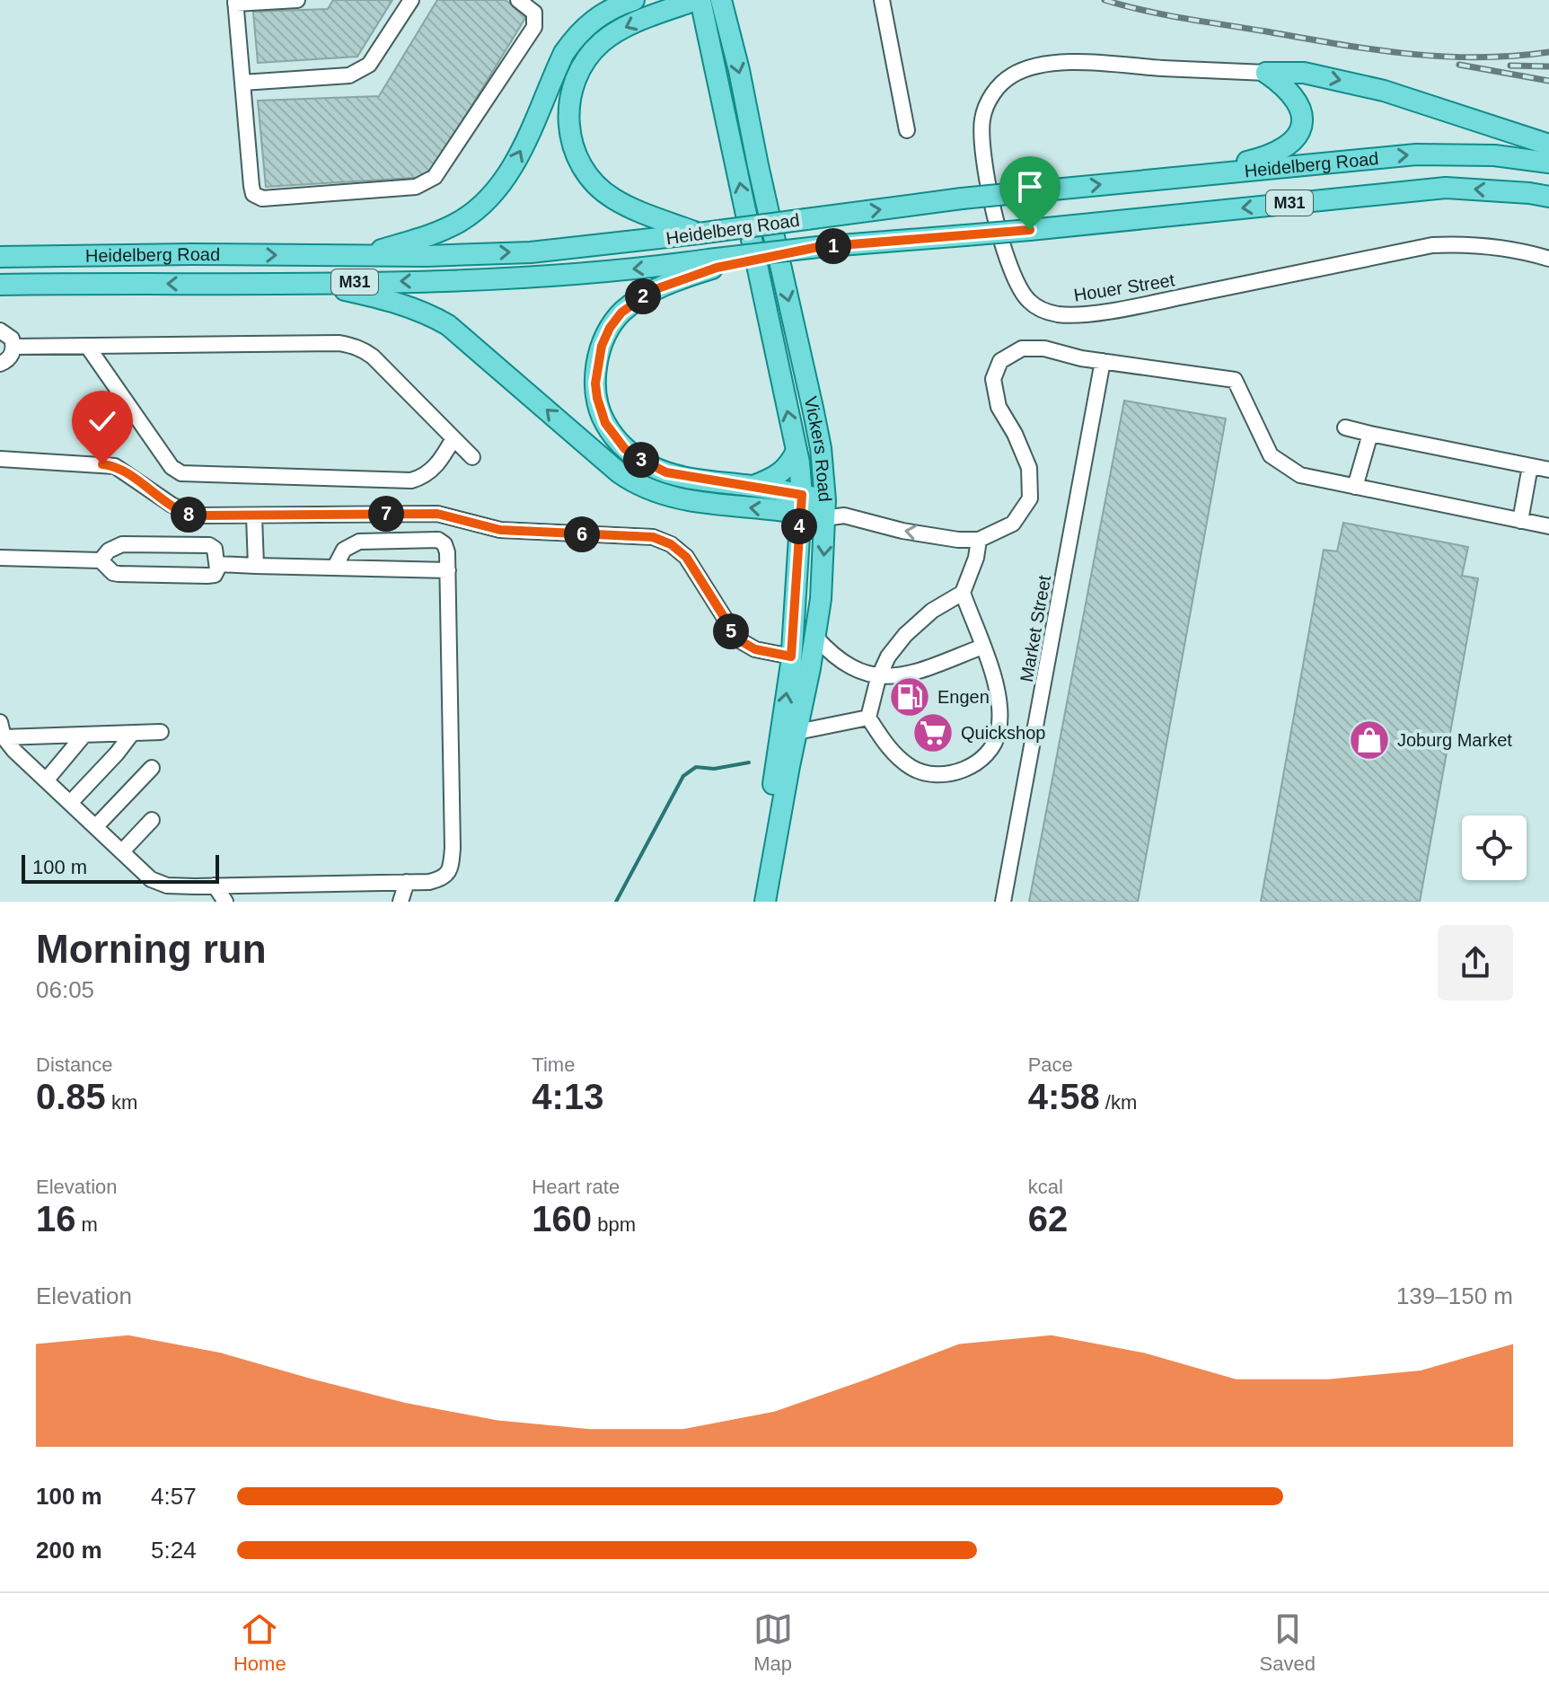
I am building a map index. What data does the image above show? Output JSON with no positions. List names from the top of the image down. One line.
{"streets":{"main road":["Heidelberg Road","M31","Vickers Road"],"street":["Houer Street","Market Street"]},"places":{"fuel station":["Engen"],"supermarket":["Quickshop"],"shop":["Joburg Market"]},"scale_bar":"100 m","page":{"pins":["1","2","3","7","8","4","6","5"],"scale":"100 m","heading":["Morning run","06:05"],"stats":[["Distance","0.85 km"],["Time","4:13"],["Pace","4:58 /km"],["Elevation","16 m"],["Heart rate","160 bpm"],["kcal","62"]],"chart":["Elevation","139–150 m"],"list":[{"name":"100 m","note":"4:57"},{"name":"200 m","note":"5:24"}],"tabs":["Home","Map","Saved"]}}
